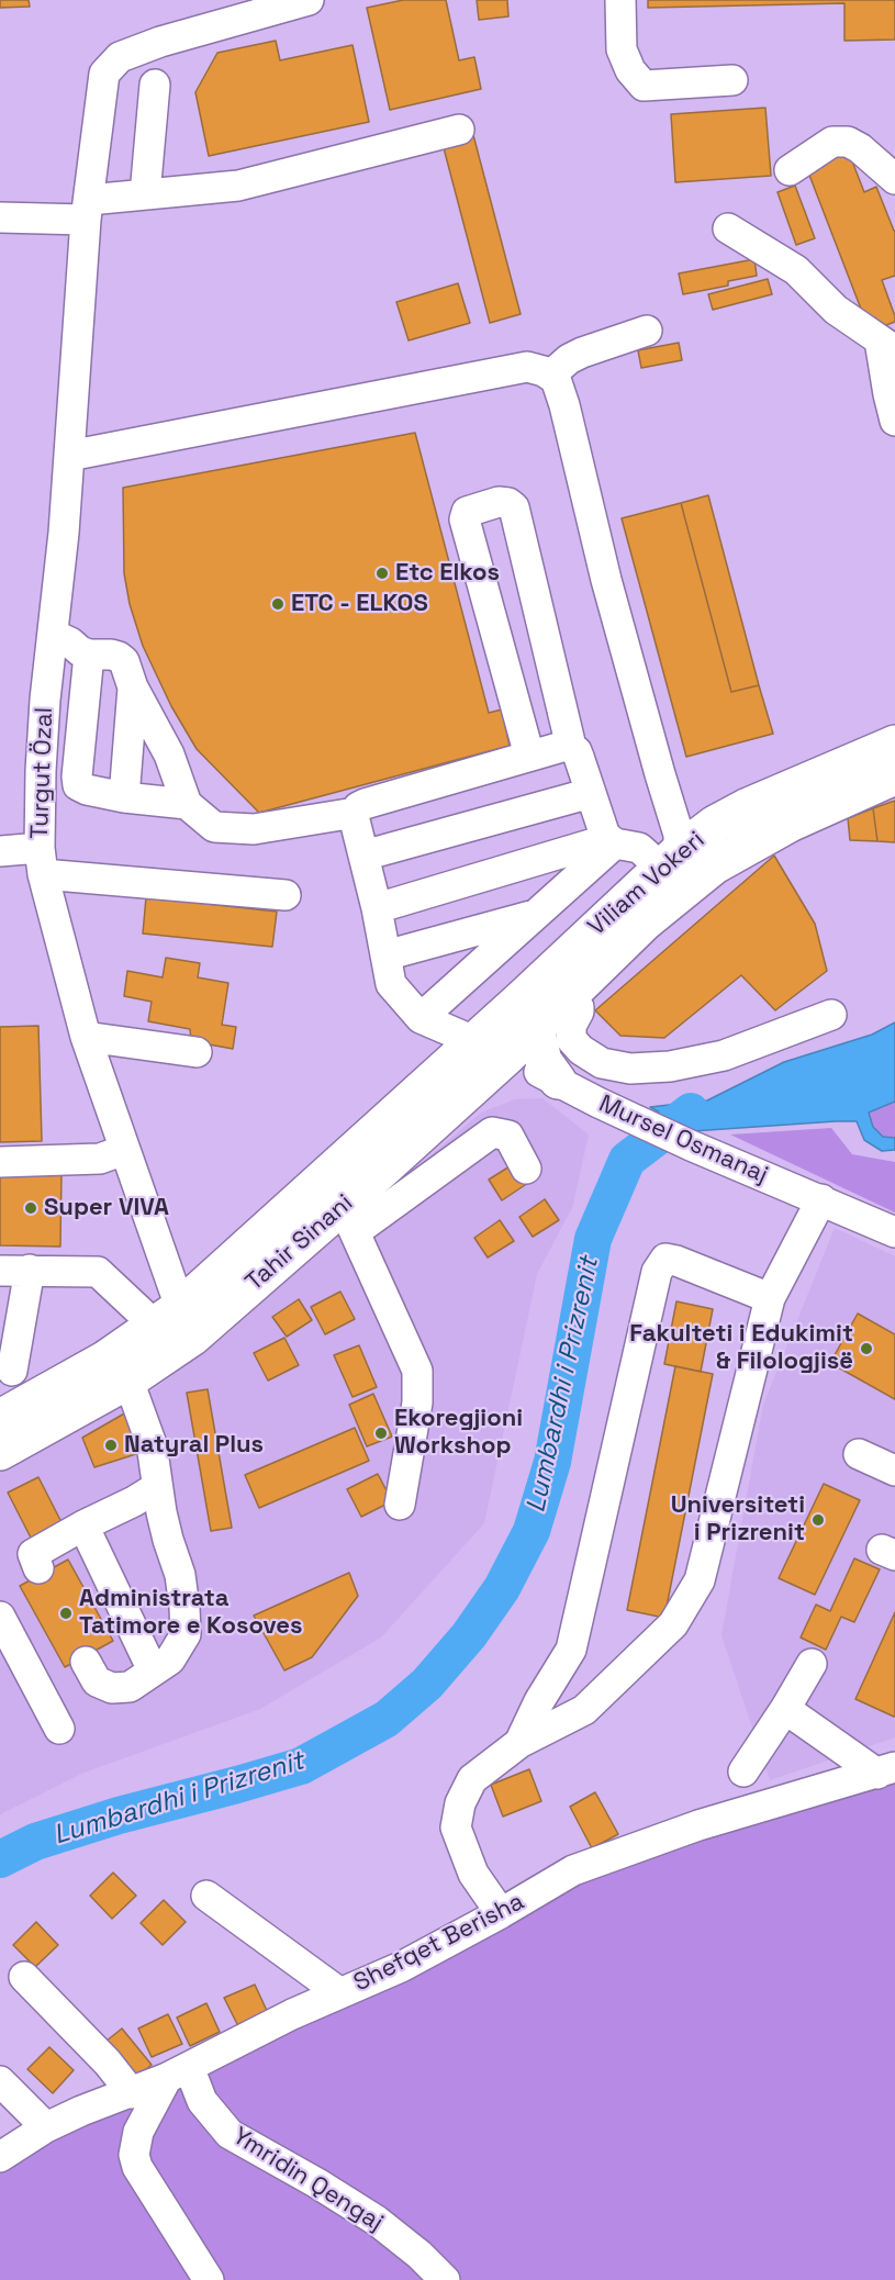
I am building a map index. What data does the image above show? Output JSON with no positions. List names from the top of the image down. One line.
{"streets":{"main road":["Viliam Vokeri","Tahir Sinani"],"street":["Turgut Özal","Mursel Osmanaj","Shefqet Berisha","Ymridin Qengaj"]},"crossings":[["Turgut Özal","Tahir Sinani"],["Viliam Vokeri","Tahir Sinani"],["Mursel Osmanaj","Tahir Sinani"],["Shefqet Berisha","Ymridin Qengaj"]],"water":["Lumbardhi i Prizrenit"],"places":["Etc Elkos","ETC - ELKOS","Super VIVA","Fakulteti i Edukimit & Filologjisë","Ekoregjioni Workshop","Natyral Plus","Universiteti i Prizrenit","Administrata Tatimore e Kosoves"]}
